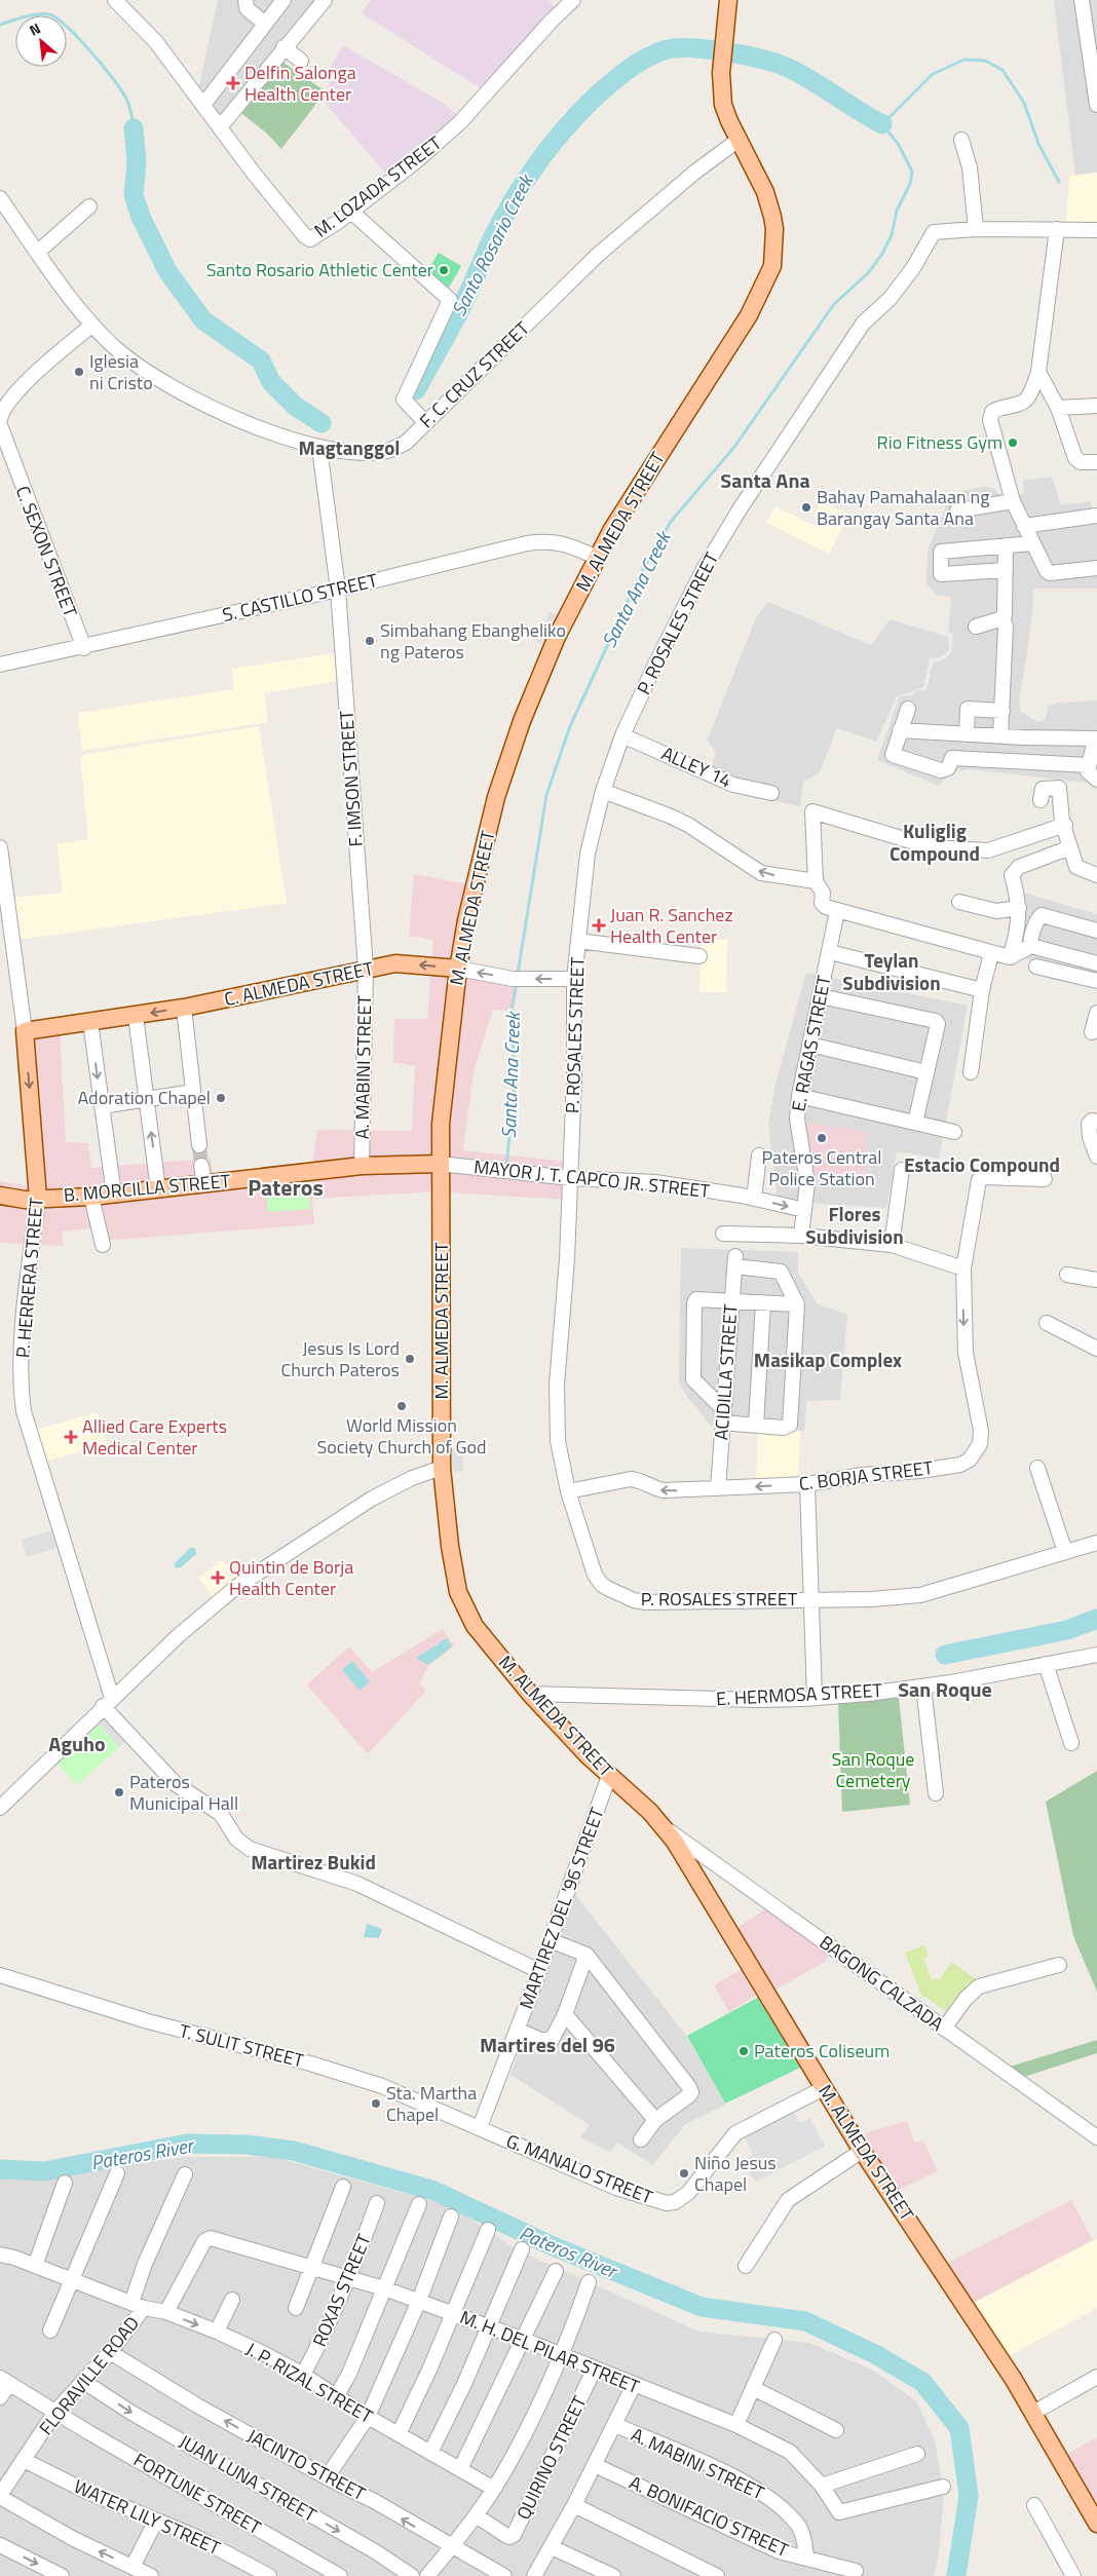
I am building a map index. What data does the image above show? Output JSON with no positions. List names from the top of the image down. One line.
{"streets":{"main road":["M. ALMEDA STREET","C. ALMEDA STREET","B. MORCILLA STREET","P. HERRERA STREET"],"street":["M. LOZADA STREET","F. C. CRUZ STREET","C. SEXON STREET","S. CASTILLO STREET","P. ROSALES STREET","ALLEY 14","F. IMSON STREET","E. RAGAS STREET","A. MABINI STREET","MAYOR J. T. CAPCO JR. STREET","ACIDILLA STREET","C. BORJA STREET","E. HERMOSA STREET","MARTIREZ DEL '96 STREET","BAGONG CALZADA","T. SULIT STREET","G. MANALO STREET","ROXAS STREET","M. H. DEL PILAR STREET","FLORAVILLE ROAD","J. P. RIZAL STREET","QUIRINO STREET","JACINTO STREET","JUAN LUNA STREET","FORTUNE STREET","A. BONIFACIO STREET","WATER LILY STREET"]},"crossings":[["F. C. CRUZ STREET","M. ALMEDA STREET"],["F. C. CRUZ STREET","F. IMSON STREET"],["M. ALMEDA STREET","S. CASTILLO STREET"],["M. ALMEDA STREET","C. ALMEDA STREET"],["M. ALMEDA STREET","MAYOR J. T. CAPCO JR. STREET"],["M. ALMEDA STREET","B. MORCILLA STREET"],["M. ALMEDA STREET","E. HERMOSA STREET"],["M. ALMEDA STREET","MARTIREZ DEL '96 STREET"],["M. ALMEDA STREET","BAGONG CALZADA"],["M. ALMEDA STREET","G. MANALO STREET"],["C. SEXON STREET","S. CASTILLO STREET"],["S. CASTILLO STREET","F. IMSON STREET"],["P. ROSALES STREET","ALLEY 14"],["P. ROSALES STREET","C. ALMEDA STREET"],["P. ROSALES STREET","MAYOR J. T. CAPCO JR. STREET"],["P. ROSALES STREET","C. BORJA STREET"],["F. IMSON STREET","C. ALMEDA STREET"],["F. IMSON STREET","A. MABINI STREET"],["C. ALMEDA STREET","A. MABINI STREET"],["C. ALMEDA STREET","P. HERRERA STREET"],["E. RAGAS STREET","MAYOR J. T. CAPCO JR. STREET"],["A. MABINI STREET","B. MORCILLA STREET"],["A. MABINI STREET","A. BONIFACIO STREET"],["MAYOR J. T. CAPCO JR. STREET","B. MORCILLA STREET"],["B. MORCILLA STREET","P. HERRERA STREET"],["ACIDILLA STREET","C. BORJA STREET"],["MARTIREZ DEL '96 STREET","T. SULIT STREET"],["MARTIREZ DEL '96 STREET","G. MANALO STREET"],["T. SULIT STREET","G. MANALO STREET"],["ROXAS STREET","M. H. DEL PILAR STREET"],["ROXAS STREET","J. P. RIZAL STREET"],["M. H. DEL PILAR STREET","J. P. RIZAL STREET"],["M. H. DEL PILAR STREET","QUIRINO STREET"],["FLORAVILLE ROAD","J. P. RIZAL STREET"],["FLORAVILLE ROAD","JACINTO STREET"],["FLORAVILLE ROAD","JUAN LUNA STREET"],["FLORAVILLE ROAD","FORTUNE STREET"],["FLORAVILLE ROAD","WATER LILY STREET"]],"one_way":["C. ALMEDA STREET","JACINTO STREET","JUAN LUNA STREET"],"districts":["Magtanggol","Santa Ana","Kuliglig Compound","Teylan Subdivision","Estacio Compound","Pateros","Flores Subdivision","Masikap Complex","San Roque","Aguho","Martirez Bukid","Martires del 96"],"water":["Santo Rosario Creek","Santa Ana Creek","Pateros River"],"parks":["San Roque Cemetery"],"places":{"health":["Delfin Salonga Health Center","Juan R. Sanchez Health Center","Allied Care Experts Medical Center","Quintin de Borja Health Center"],"other":["Santo Rosario Athletic Center","Iglesia ni Cristo","Rio Fitness Gym","Bahay Pamahalaan ng Barangay Santa Ana","Simbahang Ebangheliko ng Pateros","Adoration Chapel","Pateros Central Police Station","Jesus Is Lord Church Pateros","World Mission Society Church of God","Pateros Municipal Hall","Pateros Coliseum","Sta. Martha Chapel","Niño Jesus Chapel"]},"north":"top left"}
